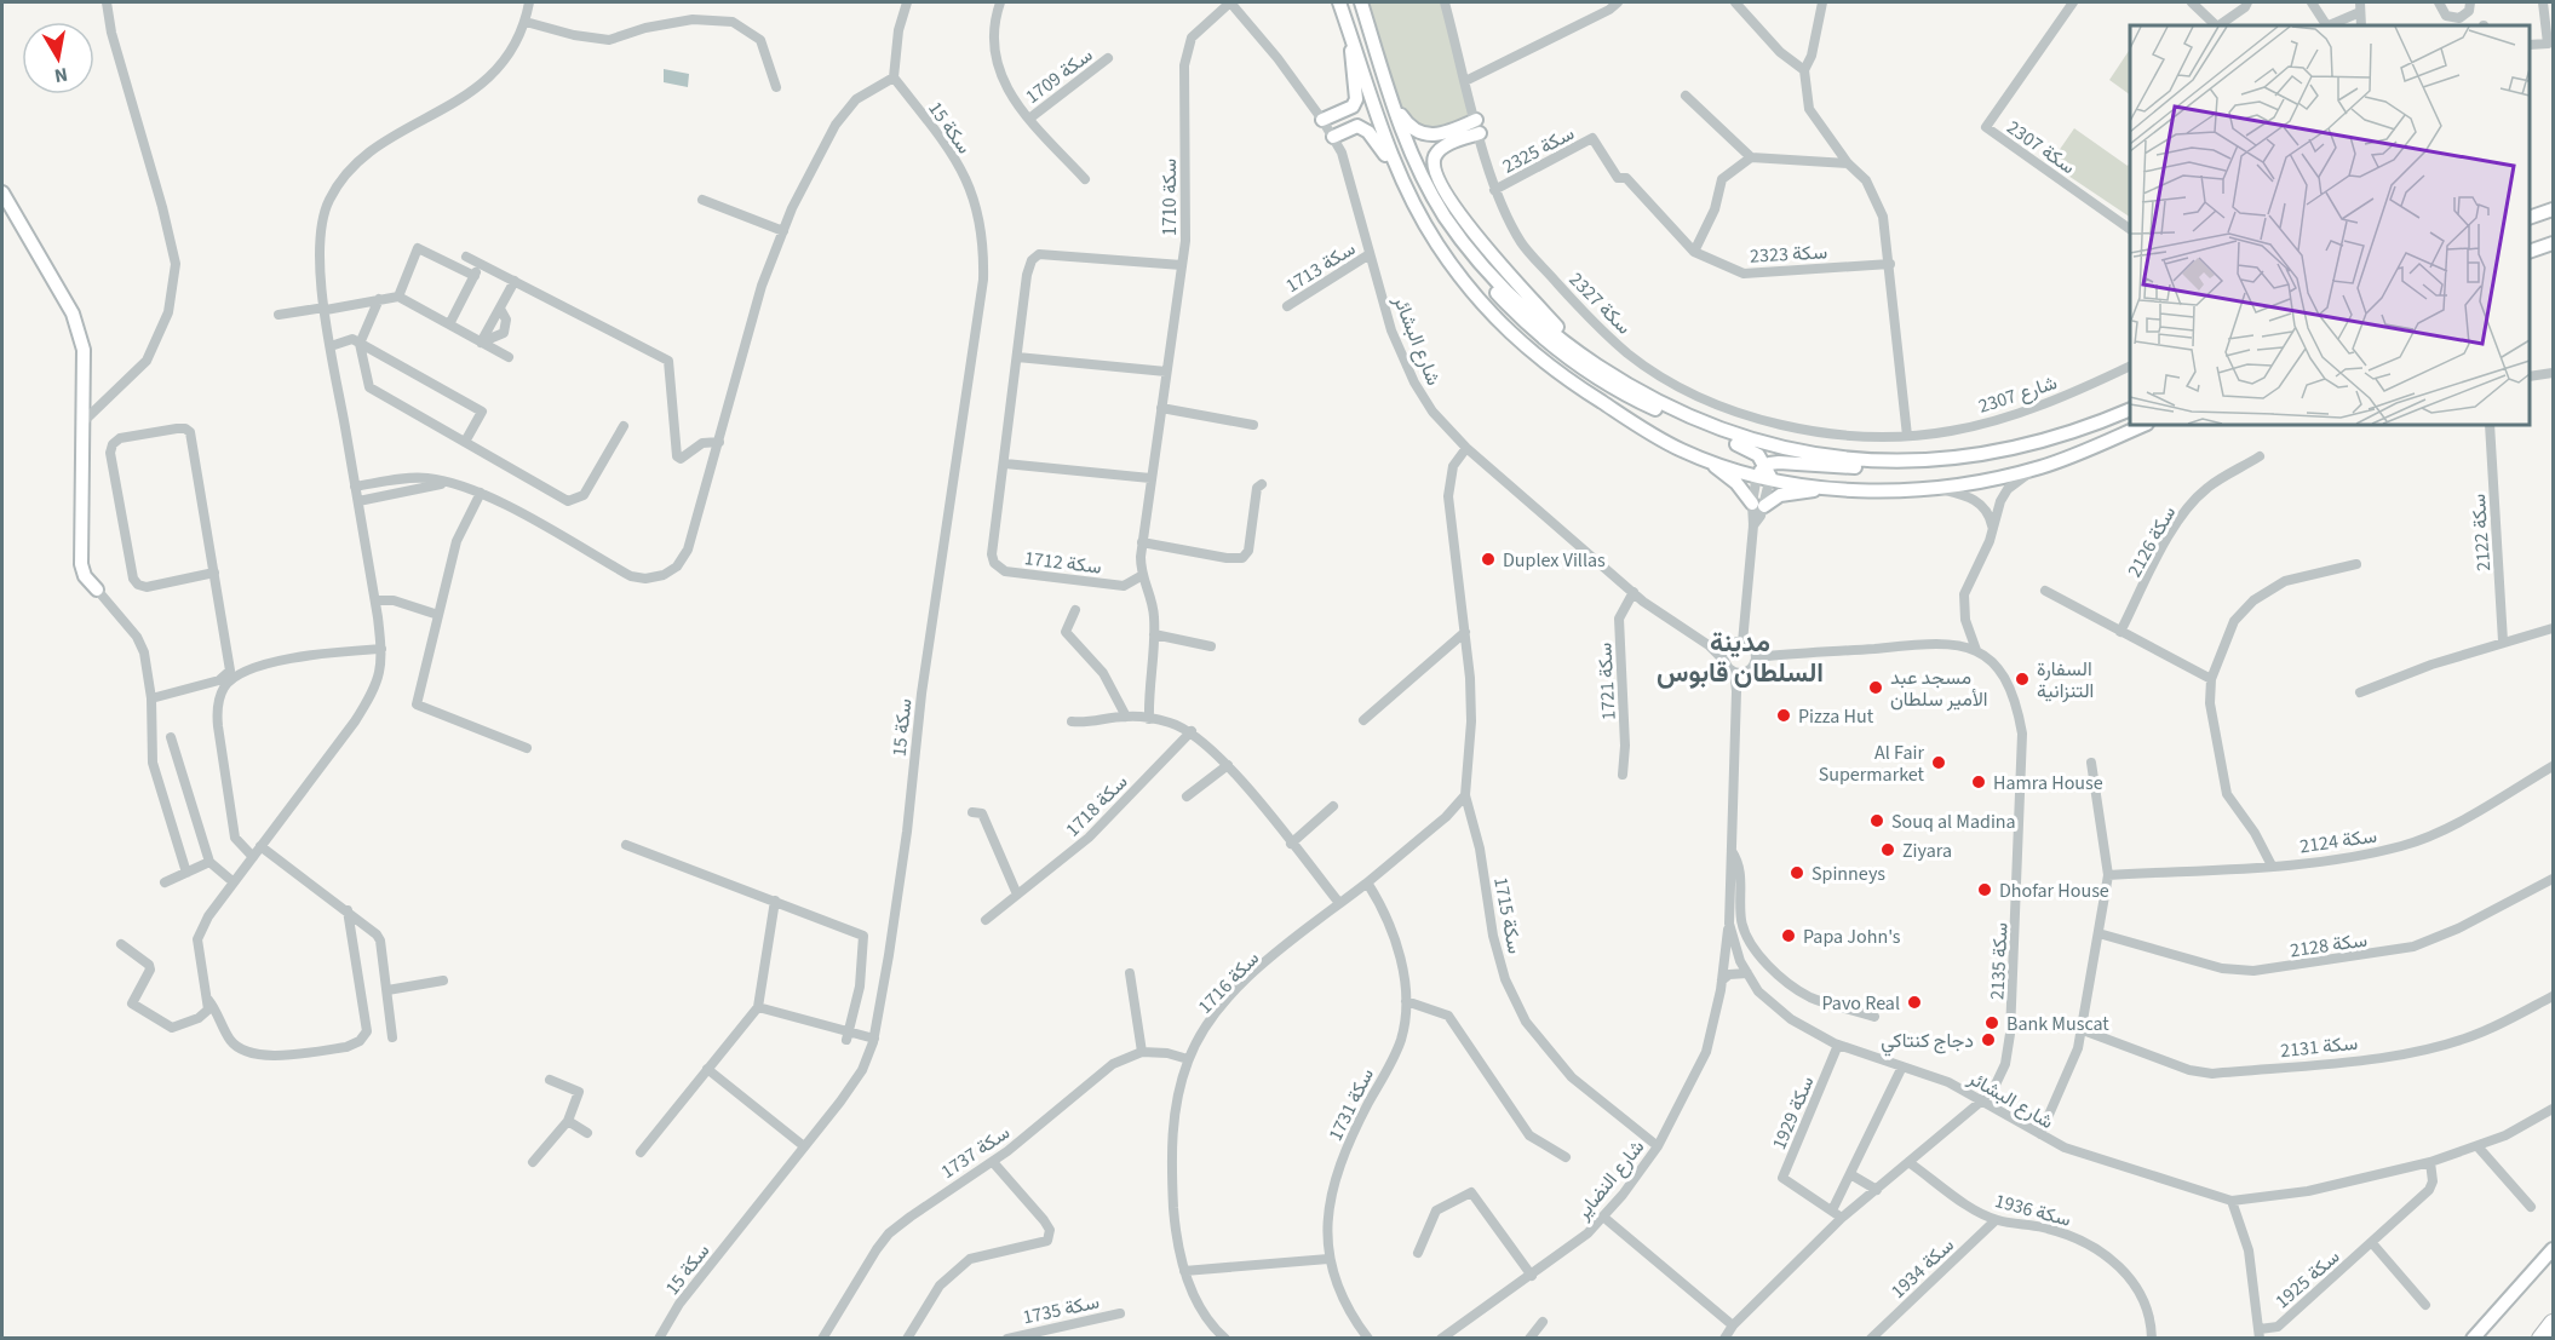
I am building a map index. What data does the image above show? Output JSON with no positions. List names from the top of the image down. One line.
{"streets":{"street":["سكة 1709","سكة 15","سكة 2307","سكة 2325","سكة 1710","سكة 2323","سكة 1713","سكة 2327","شارع البشائر","2307 شارع","سكة 2122","سكة 2126","سكة 1712","سكة 1721","سكة 1718","سكة 2124","سكة 1715","سكة 2128","سكة 2135","سكة 1716","سكة 2131","سكة 1731","سكة 1929","سكة 1737","شارع النضاير","سكة 1936","سكة 1934","سكة 1925","سكة 1735"]},"crossings":[["سكة 2325","سكة 2323"],["سكة 2325","سكة 2327"],["سكة 1710","شارع البشائر"],["سكة 1710","سكة 1712"],["سكة 1713","شارع البشائر"],["سكة 2327","2307 شارع"],["شارع البشائر","سكة 1721"],["شارع البشائر","سكة 1715"],["شارع البشائر","سكة 2135"],["شارع البشائر","سكة 1929"],["شارع البشائر","شارع النضاير"],["شارع البشائر","سكة 1925"],["سكة 1715","سكة 1716"],["سكة 1715","شارع النضاير"],["سكة 1716","سكة 1731"],["سكة 1936","سكة 1934"]],"districts":["مدينة السلطان قابوس"],"places":["Duplex Villas","السفارة التنزانية","مسجد عبد الأمير سلطان","Pizza Hut","Al Fair Supermarket","Hamra House","Souq al Madina","Ziyara","Spinneys","Dhofar House","Papa John's","Pavo Real","Bank Muscat","دجاج كنتاكي"],"north":"bottom"}
